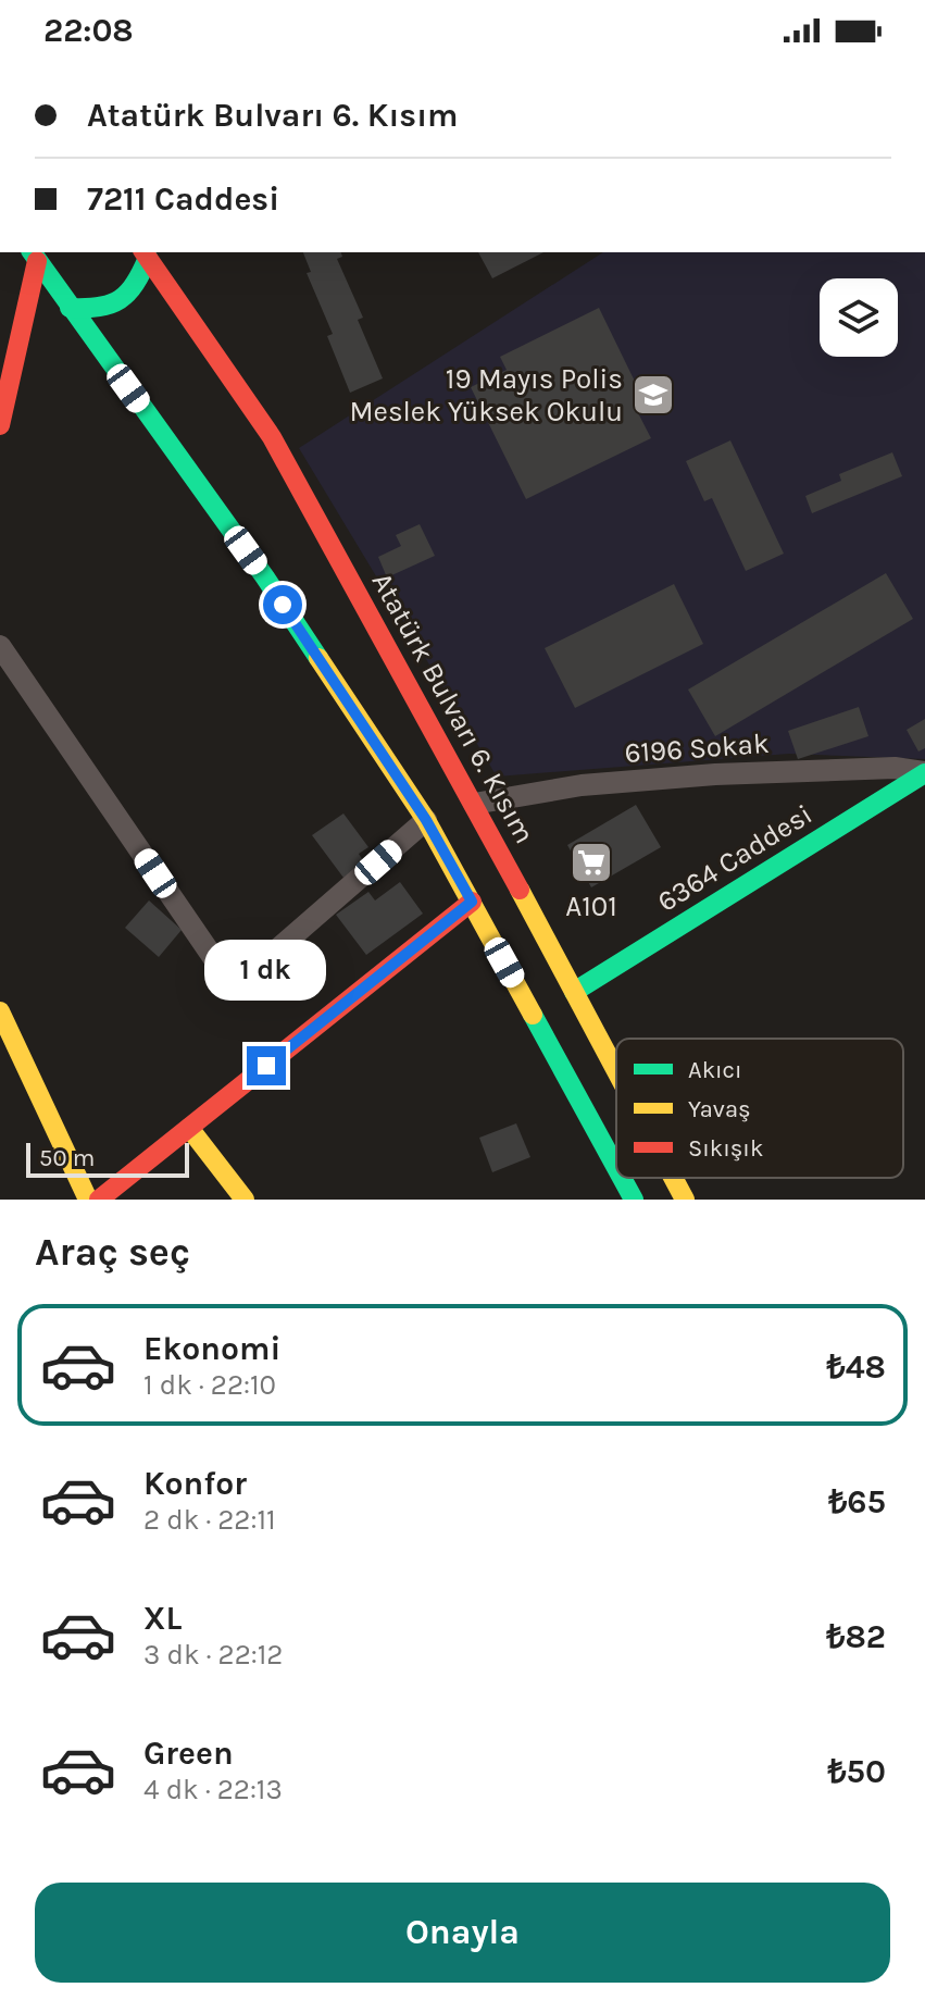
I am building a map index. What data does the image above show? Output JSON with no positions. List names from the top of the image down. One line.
{"streets":{"main road":["Atatürk Bulvarı 6. Kısım","6364 Caddesi"],"street":["6196 Sokak"]},"crossings":[["Atatürk Bulvarı 6. Kısım","6196 Sokak"],["Atatürk Bulvarı 6. Kısım","6364 Caddesi"],["6196 Sokak","6364 Caddesi"]],"places":{"school or university":["19 Mayıs Polis Meslek Yüksek Okulu"],"supermarket":["A101"]},"legend":["Akıcı","Yavaş","Sıkışık"],"scale_bar":"50 m","page":{"status":"22:08","banner":["Atatürk Bulvarı 6. Kısım","7211 Caddesi"],"bubble":"1 dk","scale":"50 m","heading":"Araç seç","list":[{"name":"Ekonomi","note":"1 dk · 22:10","value":"₺48"},{"name":"Konfor","note":"2 dk · 22:11","value":"₺65"},{"name":"XL","note":"3 dk · 22:12","value":"₺82"},{"name":"Green","note":"4 dk · 22:13","value":"₺50"}],"buttons":"Onayla"}}
